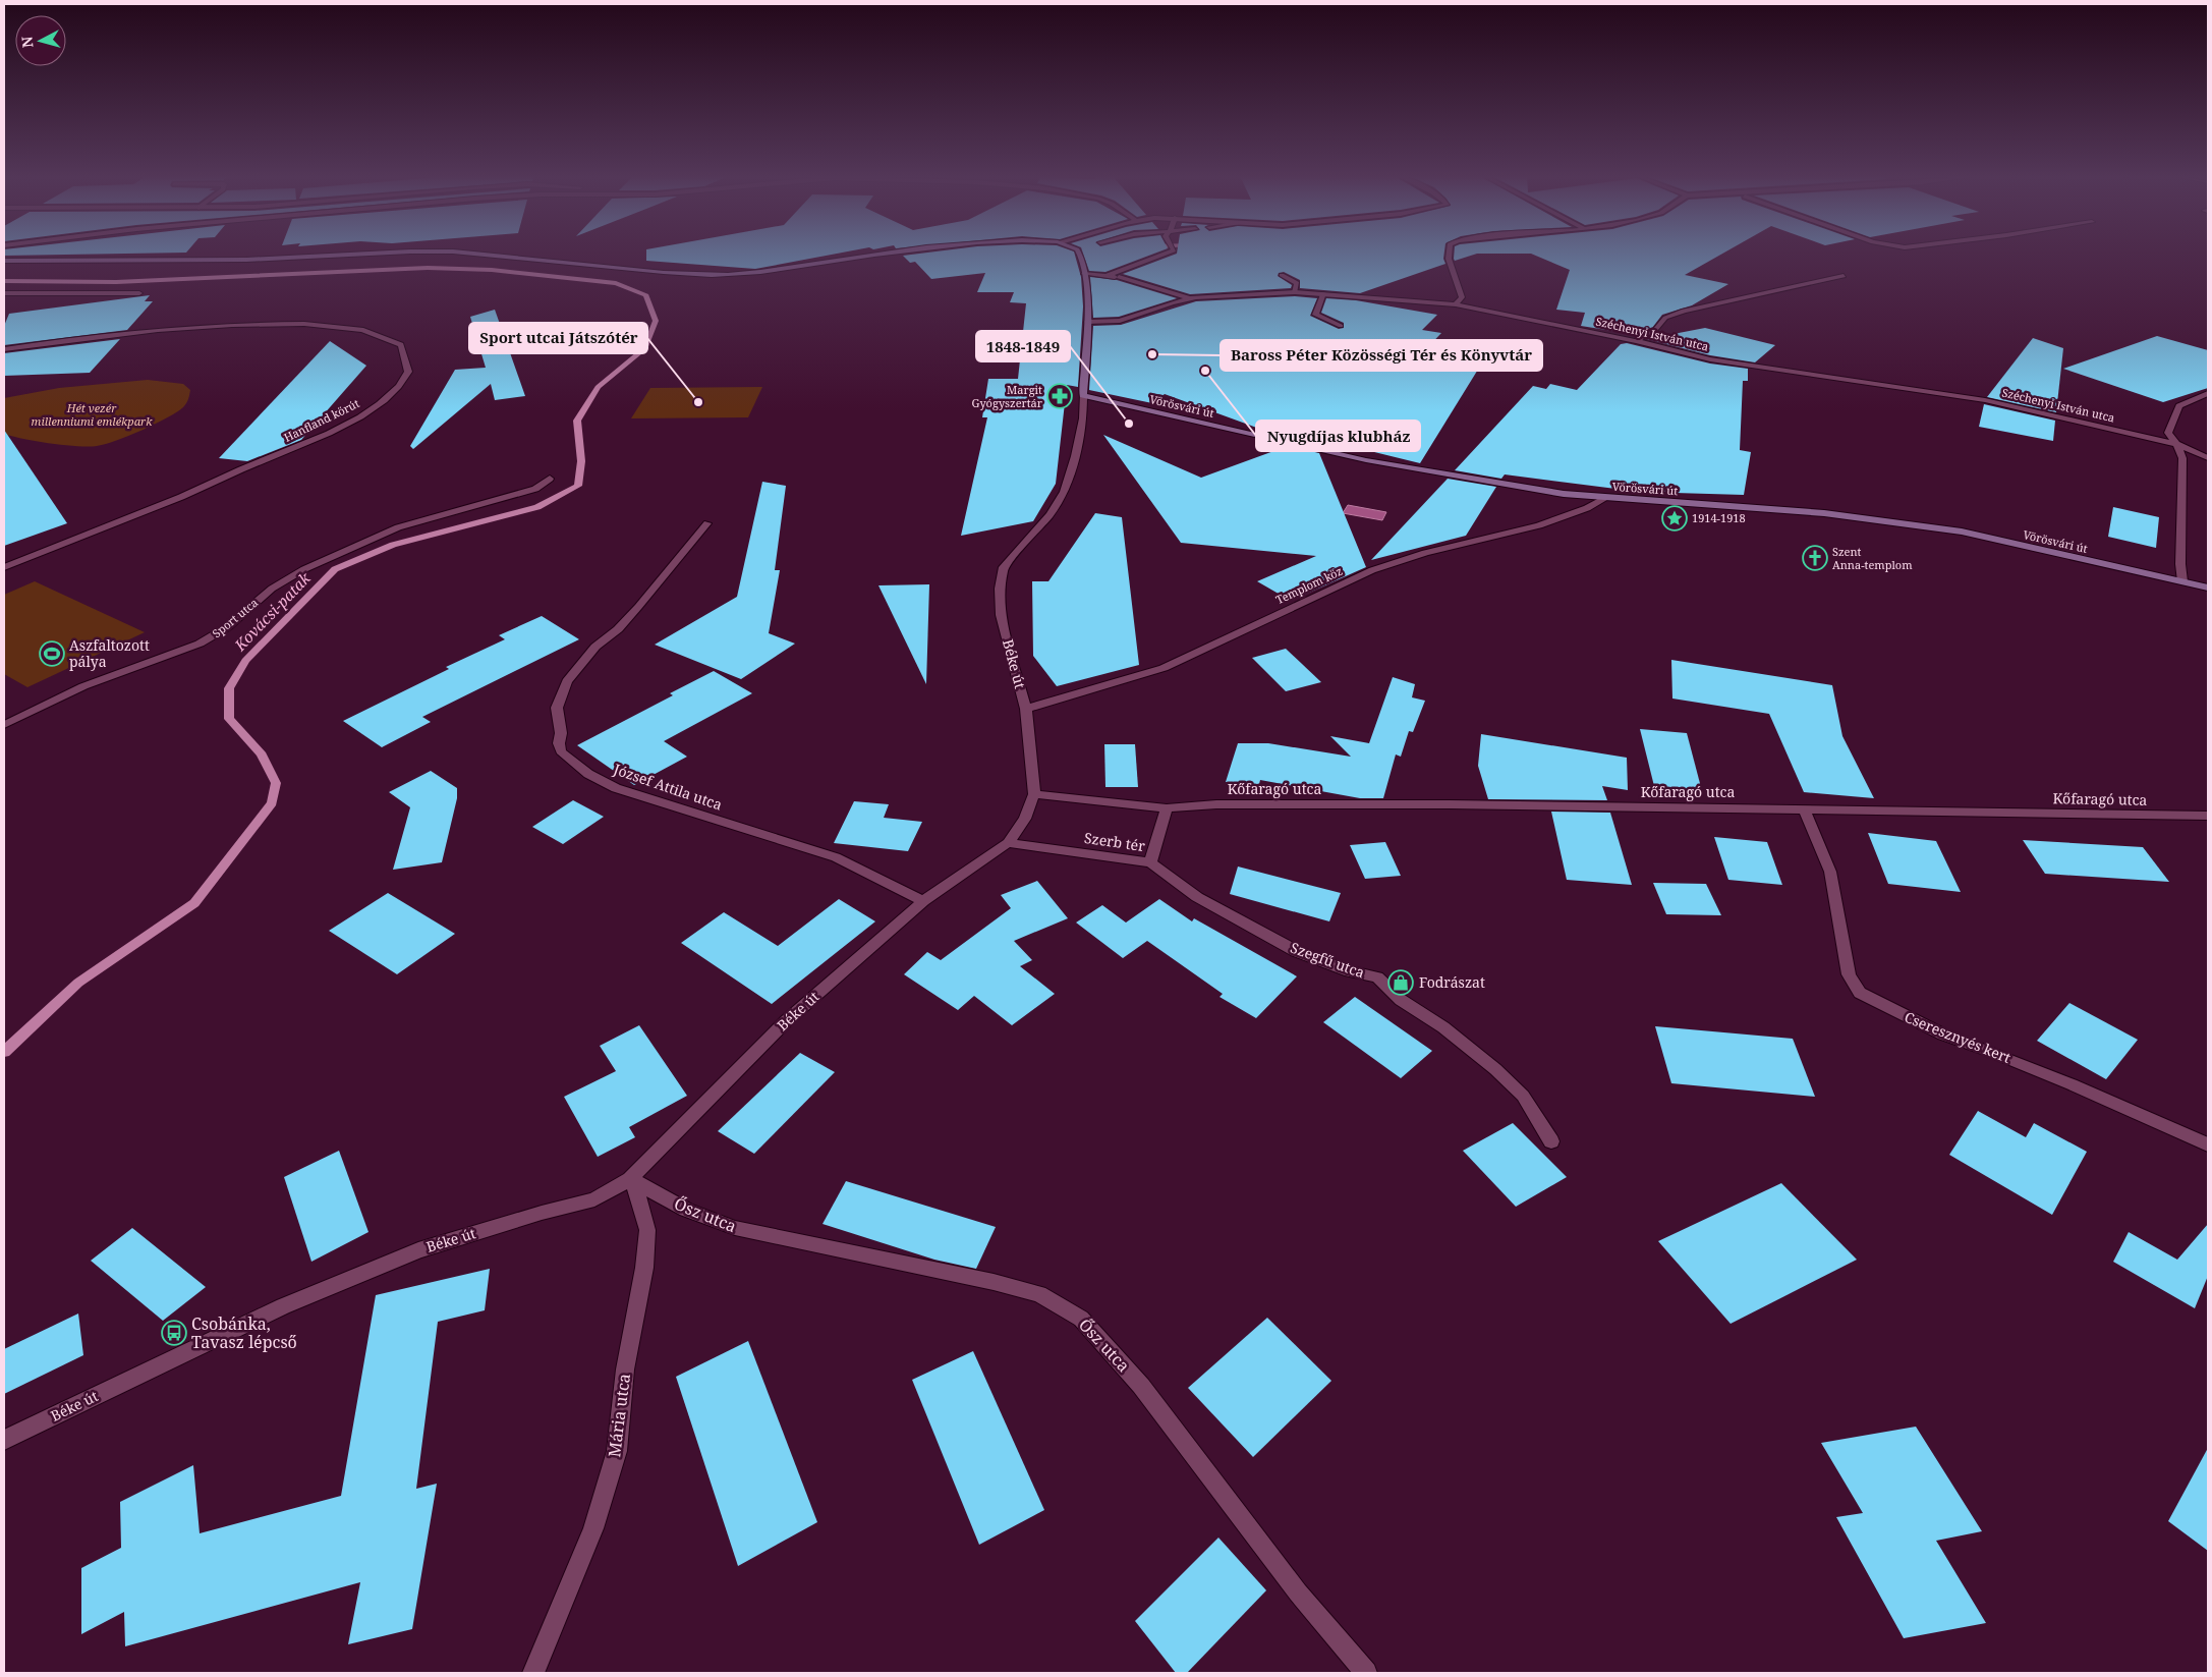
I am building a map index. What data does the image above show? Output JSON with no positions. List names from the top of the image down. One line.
{"streets":{"main road":["Vörösvári út","Béke út"],"street":["Széchenyi István utca","Hanfland körút","Templom köz","Sport utca","József Attila utca","Kőfaragó utca","Szerb tér","Szegfű utca","Cseresznyés kert","Ősz utca","Mária utca"]},"crossings":[["Széchenyi István utca","Béke út"],["Vörösvári út","Templom köz"],["Vörösvári út","Béke út"],["Templom köz","Béke út"],["Béke út","József Attila utca"],["Béke út","Szerb tér"],["Béke út","Ősz utca"],["Béke út","Mária utca"],["Kőfaragó utca","Szerb tér"],["Kőfaragó utca","Cseresznyés kert"],["Szerb tér","Szegfű utca"],["Ősz utca","Mária utca"]],"water":["Kovácsi-patak"],"parks":["Hét vezér millenniumi emlékpark"],"places":{"other":["Baross Péter Közösségi Tér és Könyvtár","Nyugdíjas klubház","Sport utcai Játszótér","1848-1849"],"pharmacy":["Margit Gyógyszertár"],"place":["1914-1918"],"church":["Szent Anna-templom"],"sports":["Aszfaltozott pálya"],"shop":["Fodrászat"],"bus stop":["Csobánka, Tavasz lépcső"]},"north":"left"}
